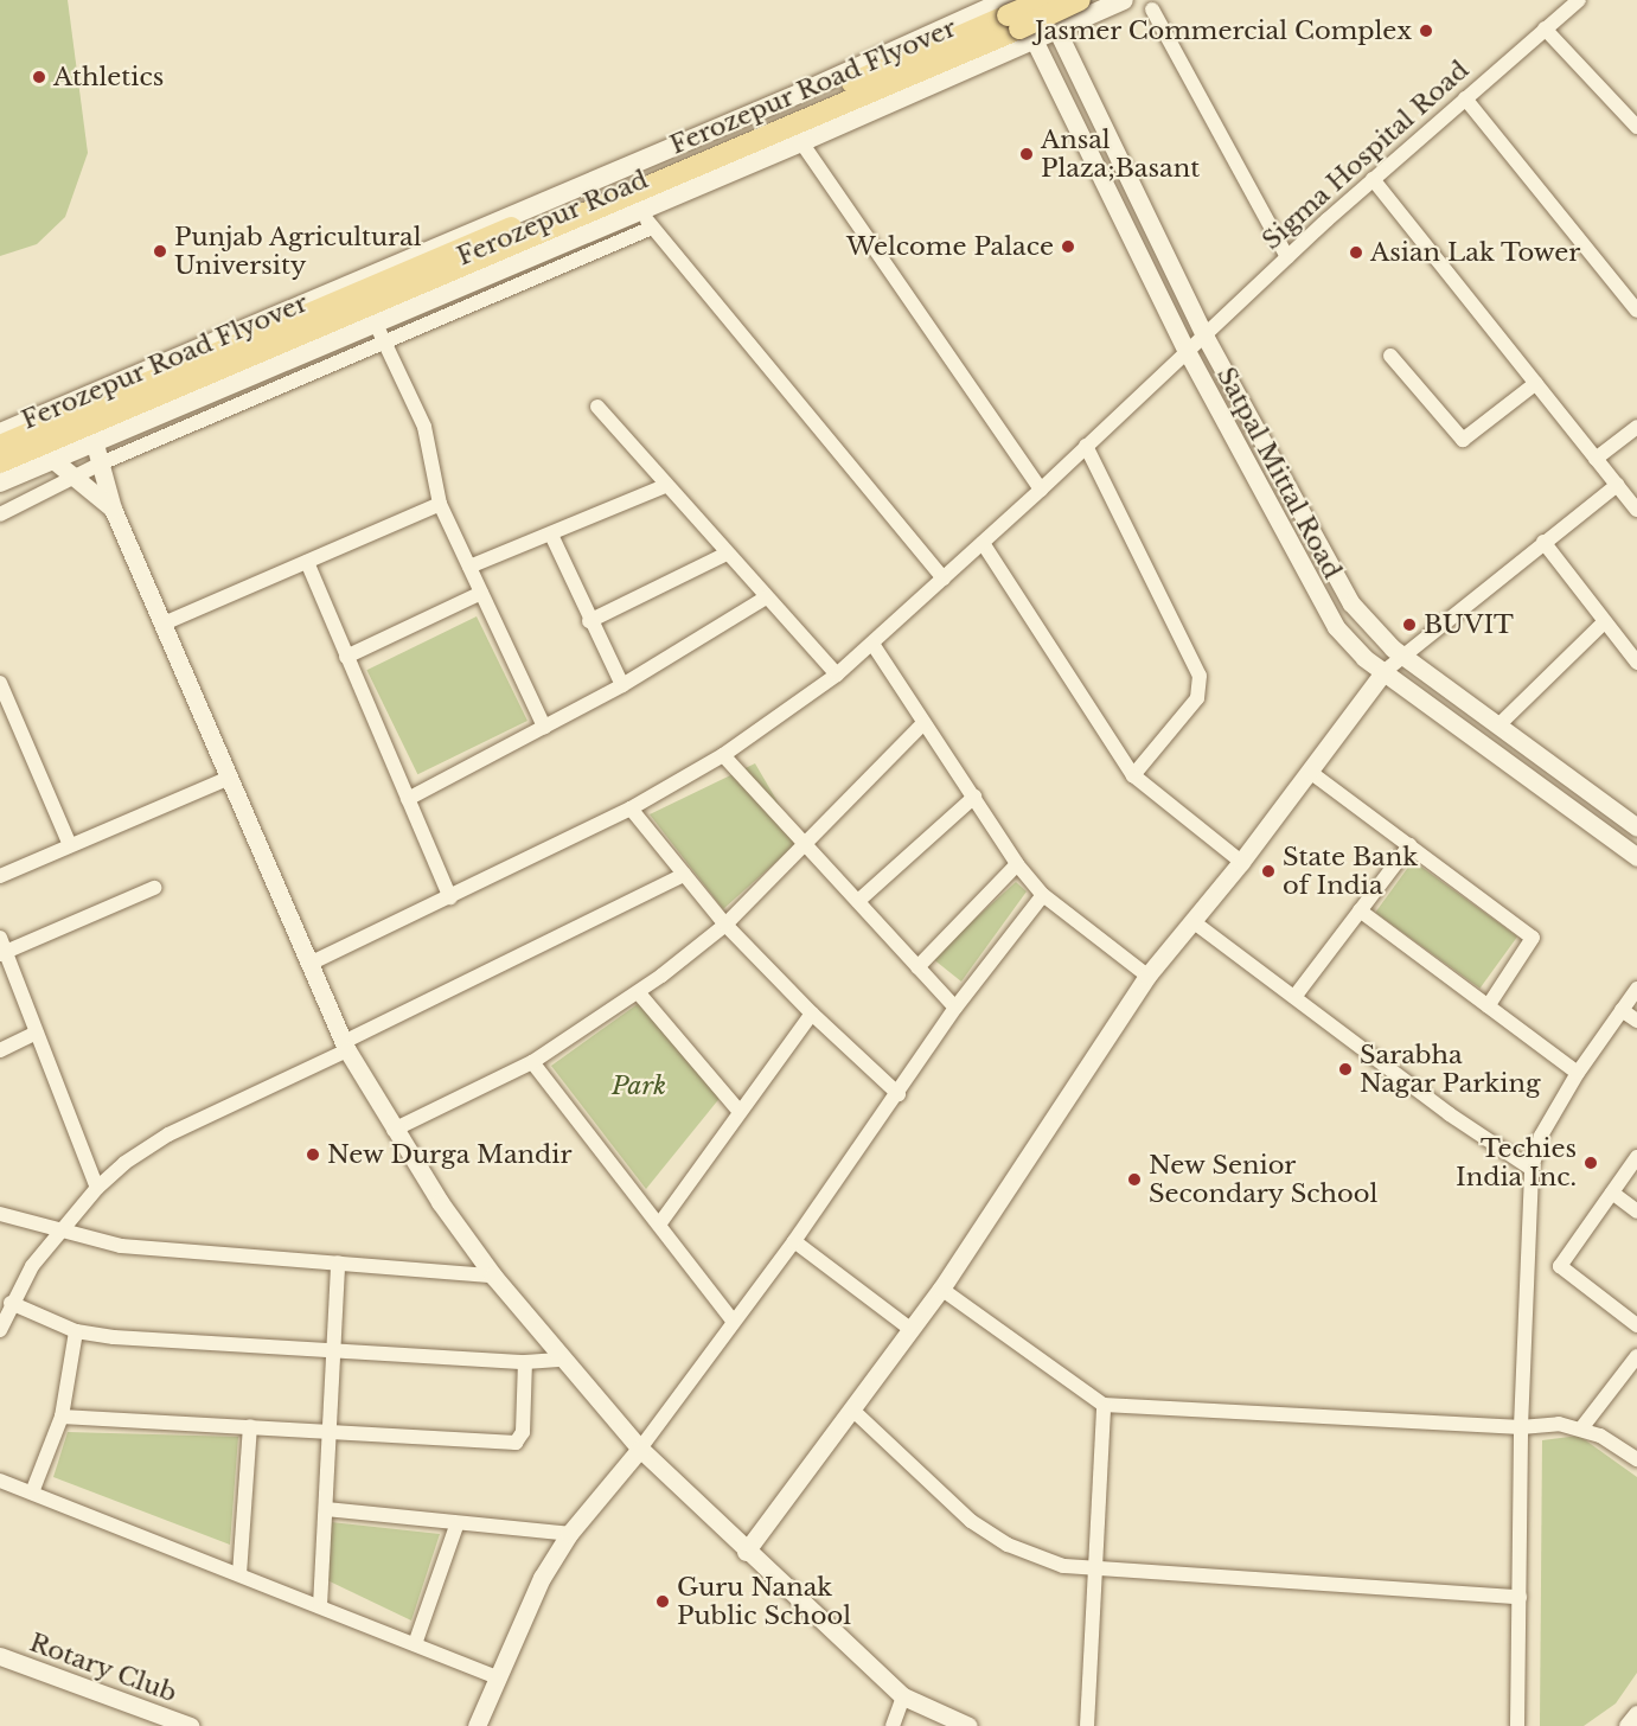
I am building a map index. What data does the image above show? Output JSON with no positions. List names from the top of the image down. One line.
{"streets":{"main road":["Ferozepur Road Flyover","Ferozepur Road"],"street":["Sigma Hospital Road","Satpal Mittal Road","Rotary Club"]},"crossings":[["Ferozepur Road Flyover","Ferozepur Road"],["Ferozepur Road Flyover","Satpal Mittal Road"],["Sigma Hospital Road","Satpal Mittal Road"],["Ferozepur Road","Satpal Mittal Road"]],"parks":["Park"],"places":["Jasmer Commercial Complex","Athletics","Ansal Plaza;Basant","Welcome Palace","Punjab Agricultural University","Asian Lak Tower","BUVIT","State Bank of India","Sarabha Nagar Parking","New Durga Mandir","Techies India Inc.","New Senior Secondary School","Guru Nanak Public School"]}
